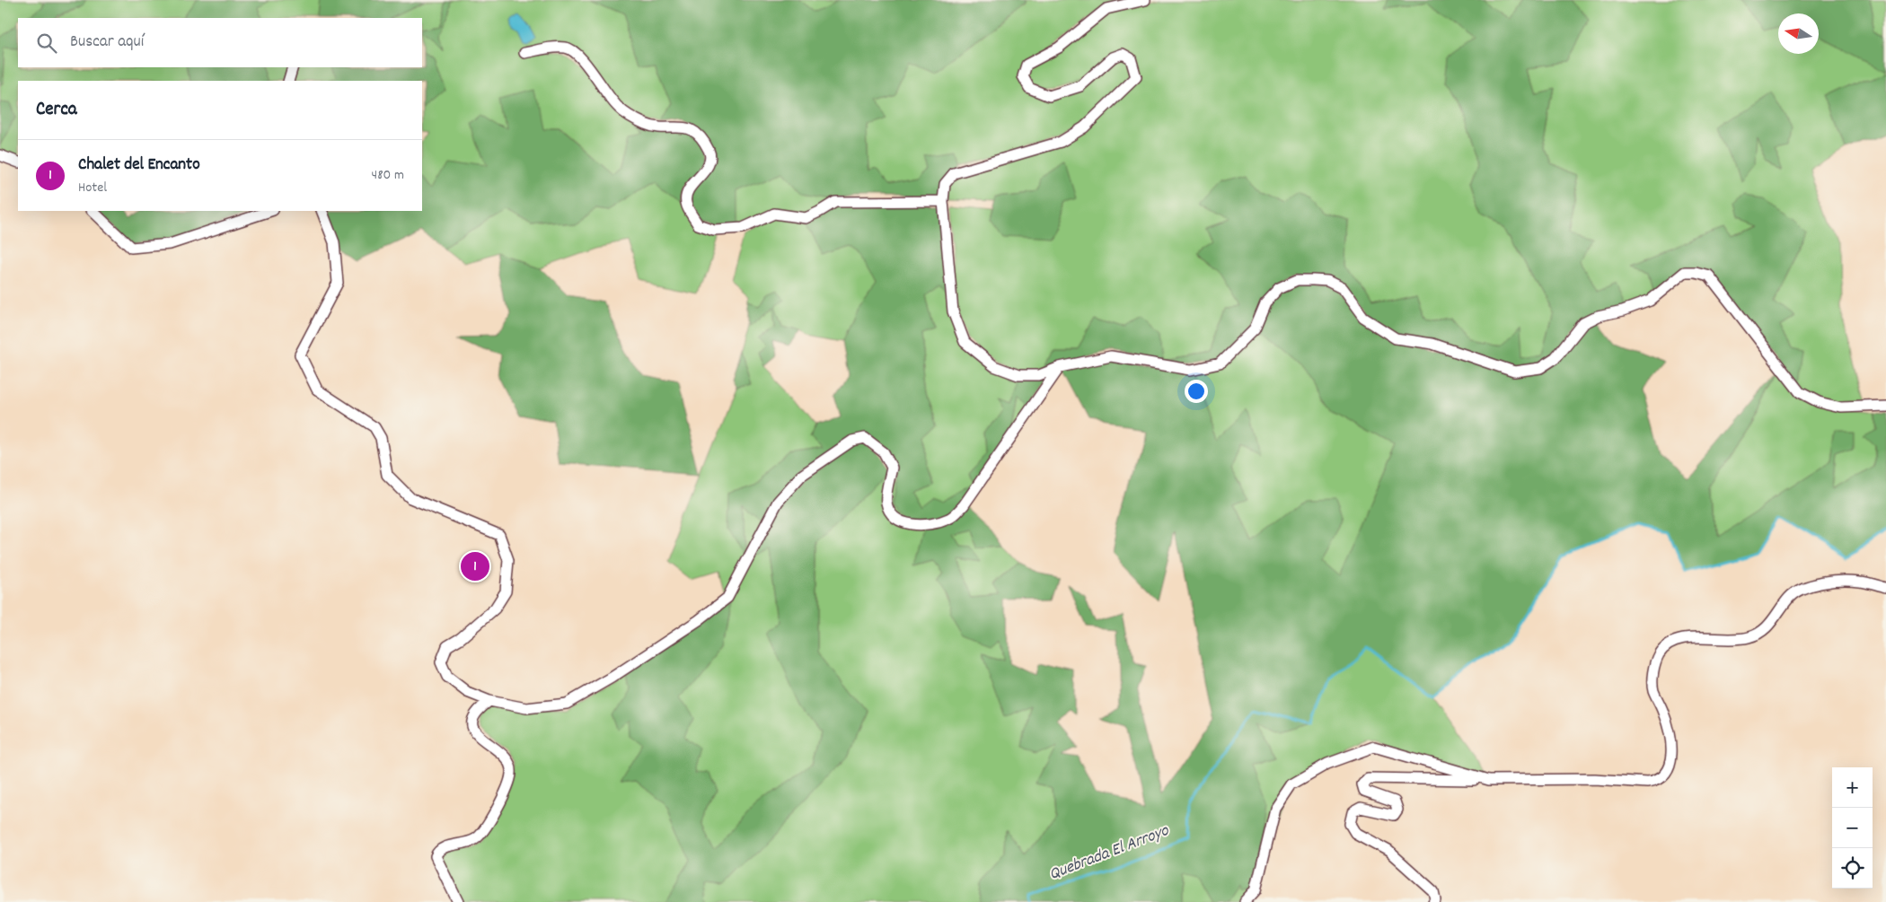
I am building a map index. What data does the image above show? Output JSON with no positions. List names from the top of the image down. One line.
{"water":["Quebrada El Arroyo"],"north":"left","page":{"search":"Buscar aquí","heading":"Cerca","list":[{"mark":"1","name":"Chalet del Encanto","note":"Hotel","value":"480 m"}],"pins":"1","map_buttons":["+","−"]}}
